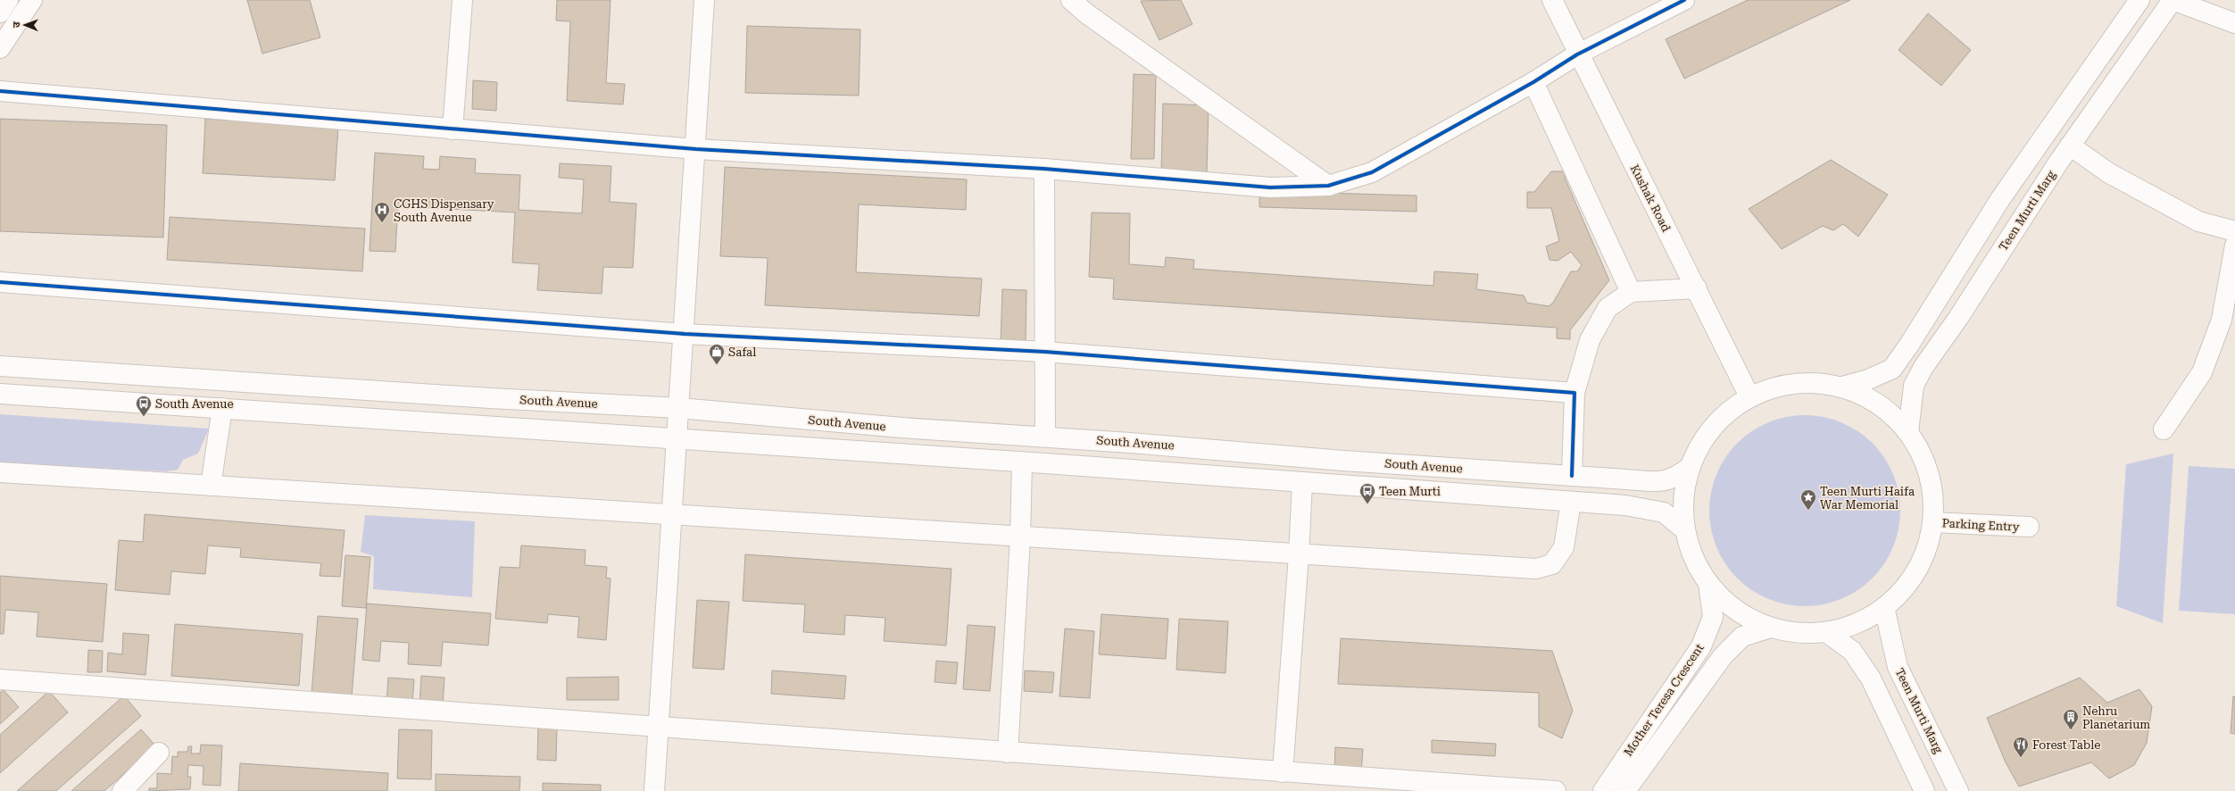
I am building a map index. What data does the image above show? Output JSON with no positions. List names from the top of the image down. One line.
{"streets":{"street":["Kushak Road","Teen Murti Marg","South Avenue","Parking Entry","Mother Teresa Crescent"]},"places":{"hospital":["CGHS Dispensary South Avenue"],"shop":["Safal"],"bus stop":["South Avenue","Teen Murti"],"place":["Teen Murti Haifa War Memorial"],"building":["Nehru Planetarium"],"restaurant":["Forest Table"]},"north":"left"}
